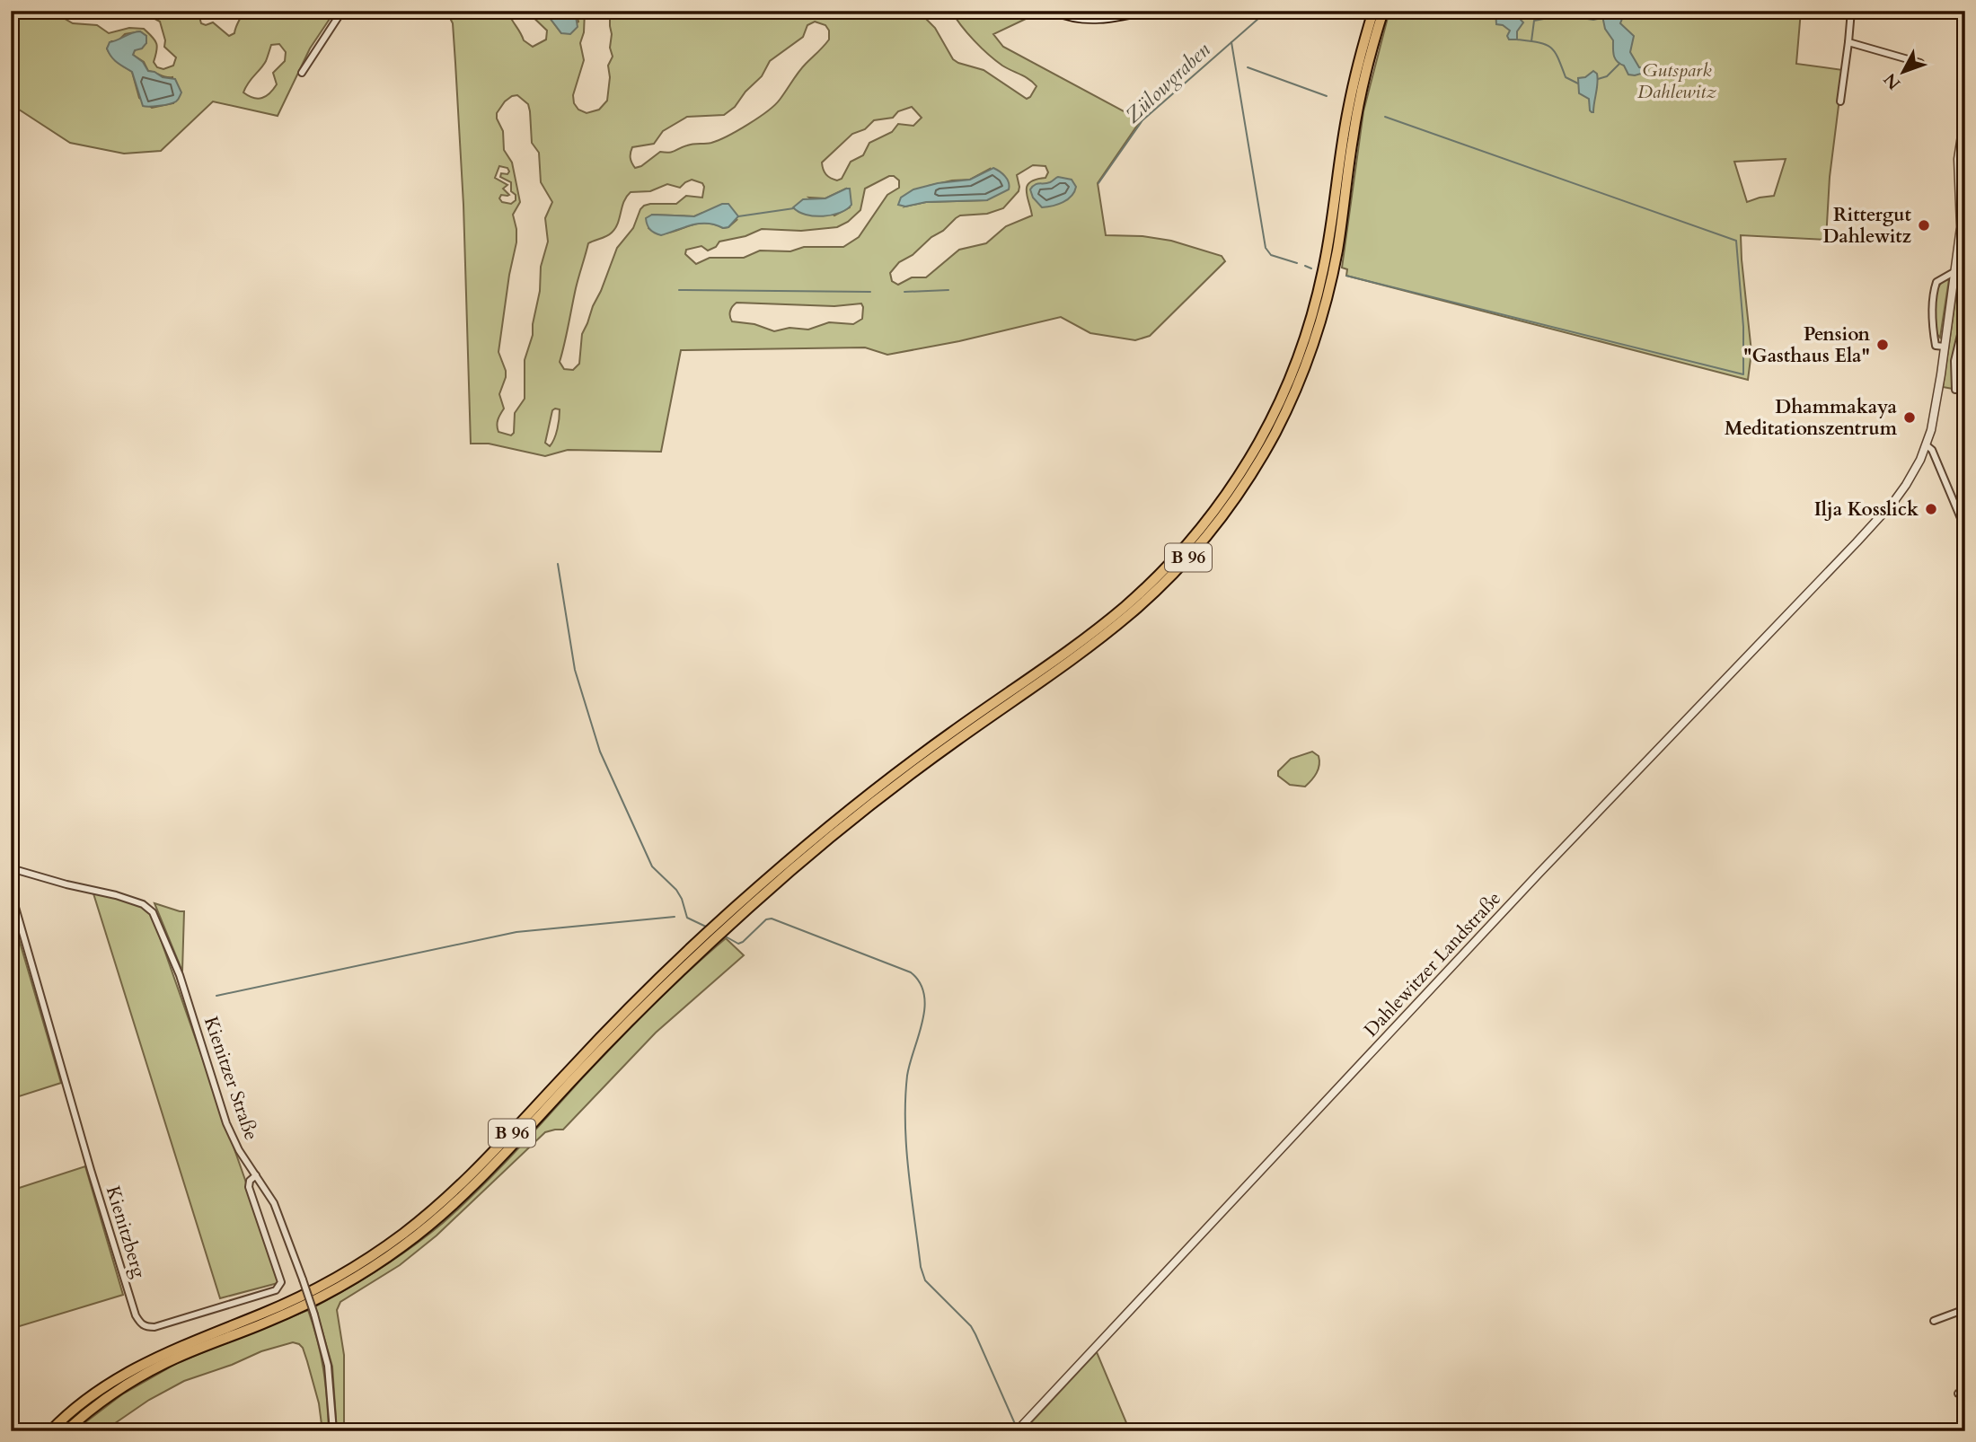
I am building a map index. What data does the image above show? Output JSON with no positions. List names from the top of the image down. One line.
{"streets":{"highway":["B 96"],"street":["Dahlewitzer Landstraße","Kienitzer Straße","Kienitzberg"]},"crossings":[["Kienitzer Straße","Kienitzberg"]],"water":["Zülowgraben"],"parks":["Gutspark Dahlewitz"],"places":["Rittergut Dahlewitz","Pension \"Gasthaus Ela\"","Dhammakaya Meditationszentrum","Ilja Kosslick"],"north":"bottom left"}
